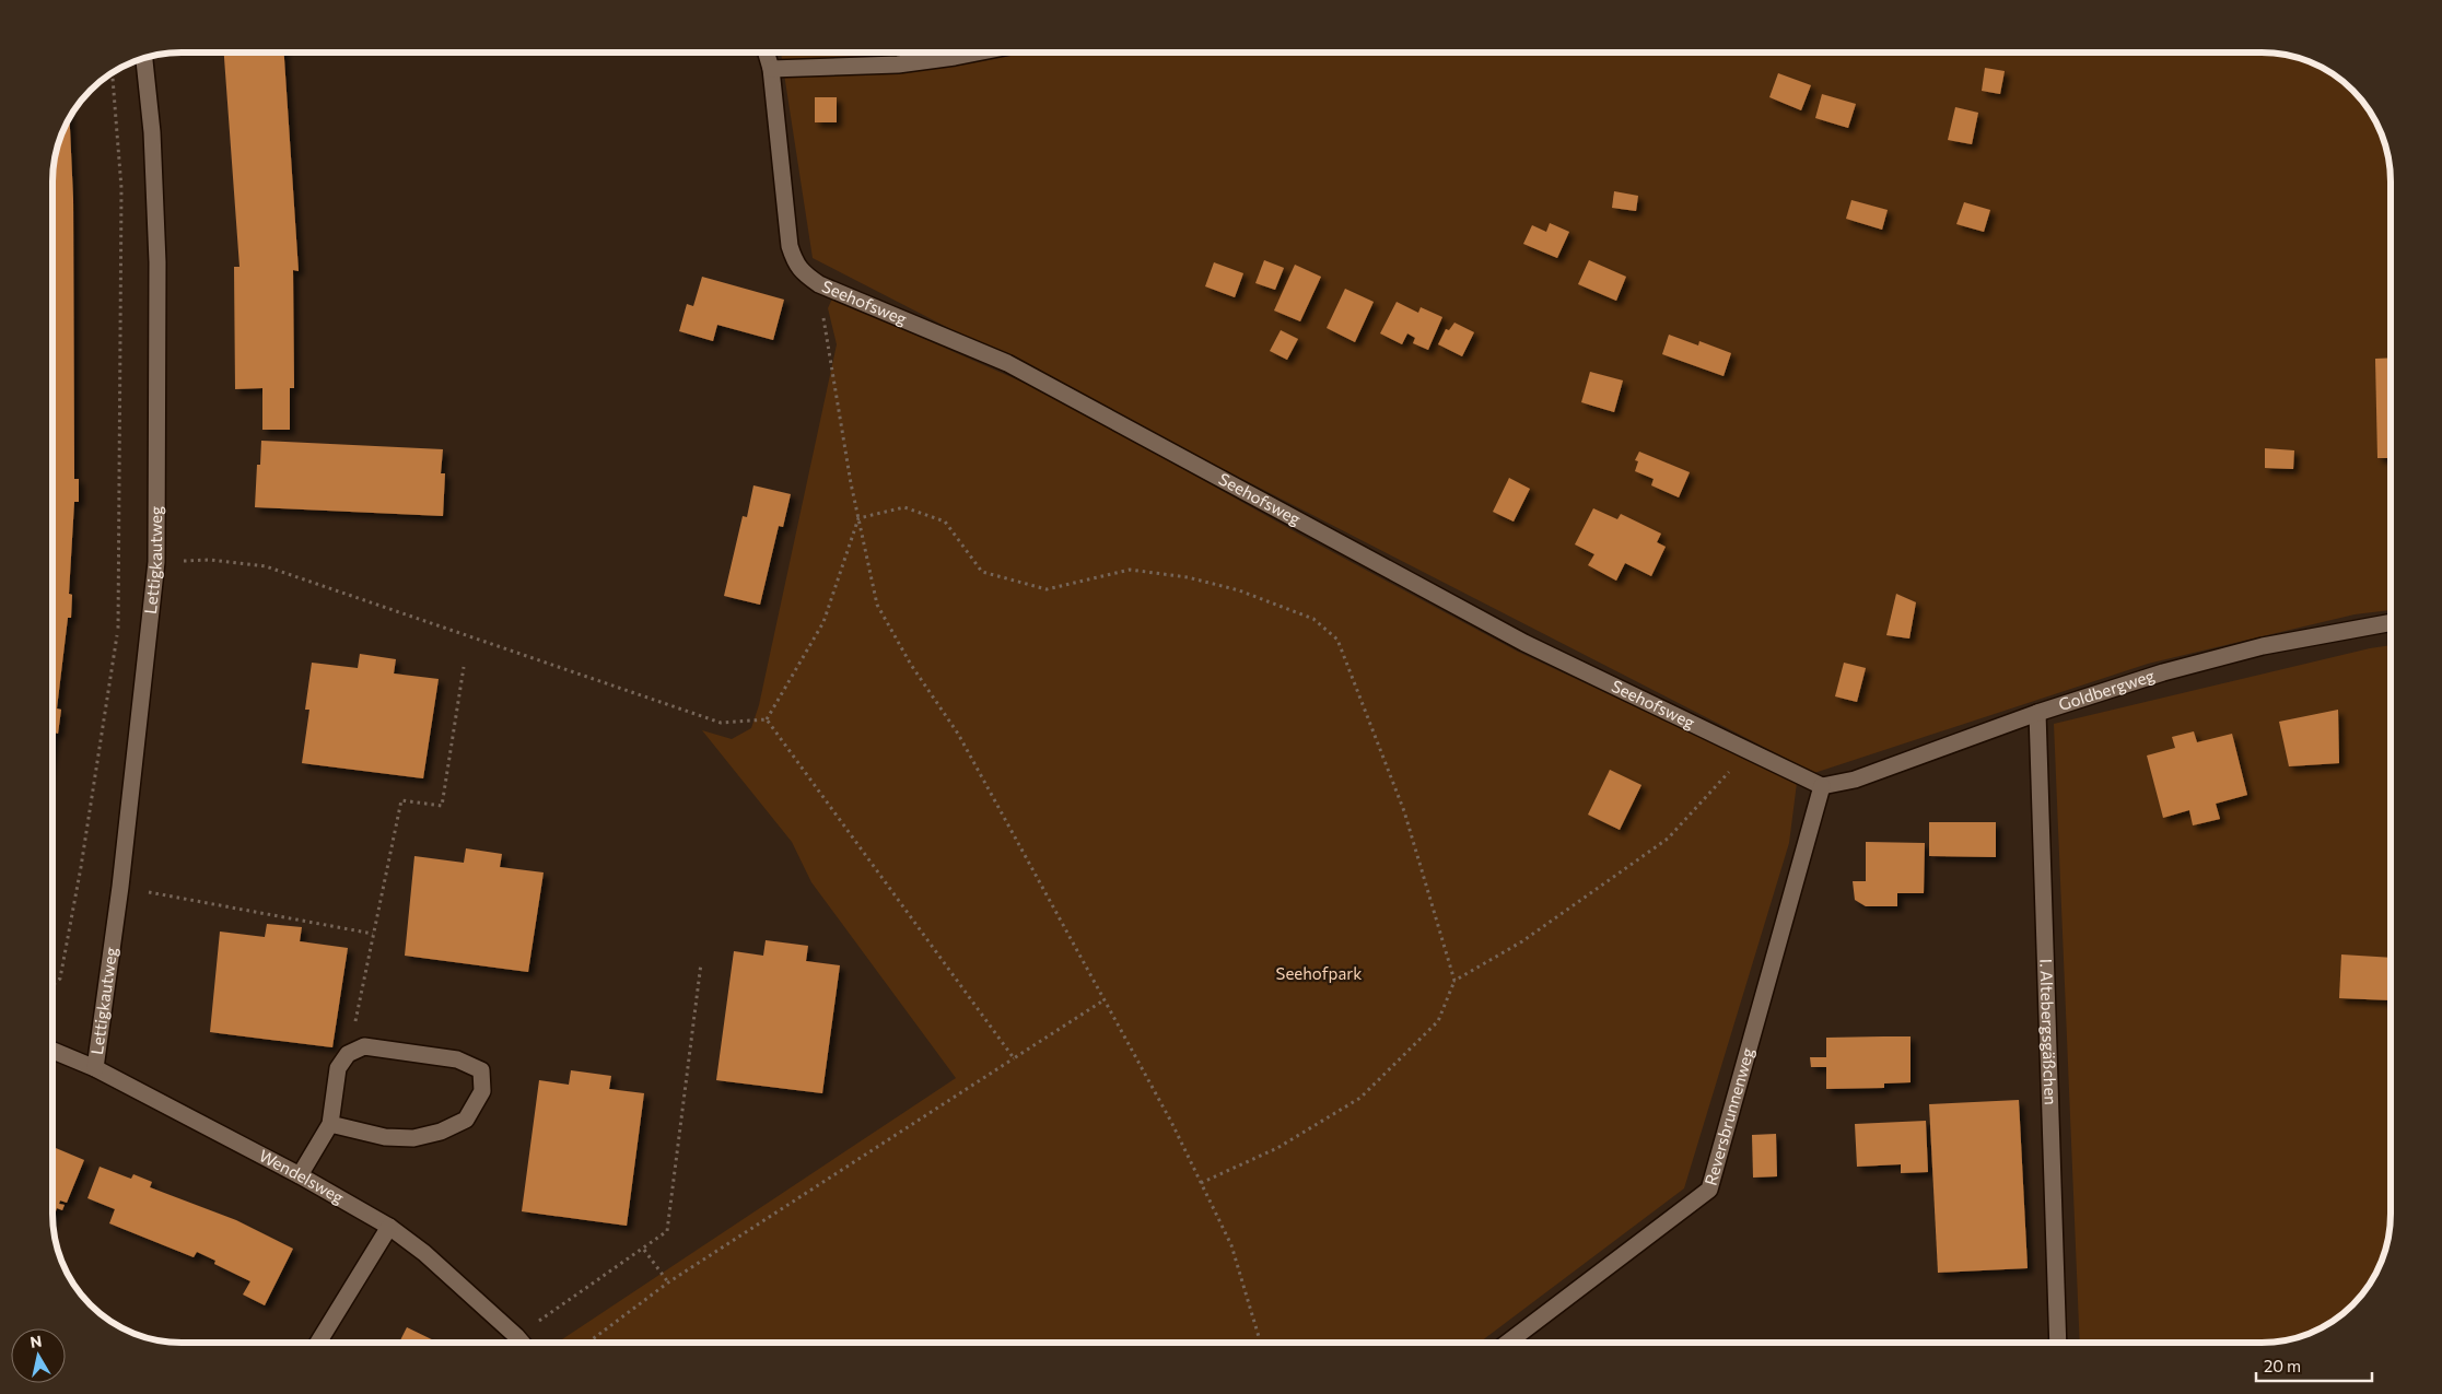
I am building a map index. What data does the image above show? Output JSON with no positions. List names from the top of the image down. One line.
{"streets":{"street":["Seehofsweg","Lettigkautweg","Goldbergweg","I. Altebergsgäßchen","Reversbrunnenweg","Wendelsweg"]},"crossings":[["Seehofsweg","Goldbergweg"],["Seehofsweg","Reversbrunnenweg"],["Lettigkautweg","Wendelsweg"],["Goldbergweg","I. Altebergsgäßchen"],["Goldbergweg","Reversbrunnenweg"]],"parks":["Seehofpark"],"scale_bar":"20 m","north":"top"}
